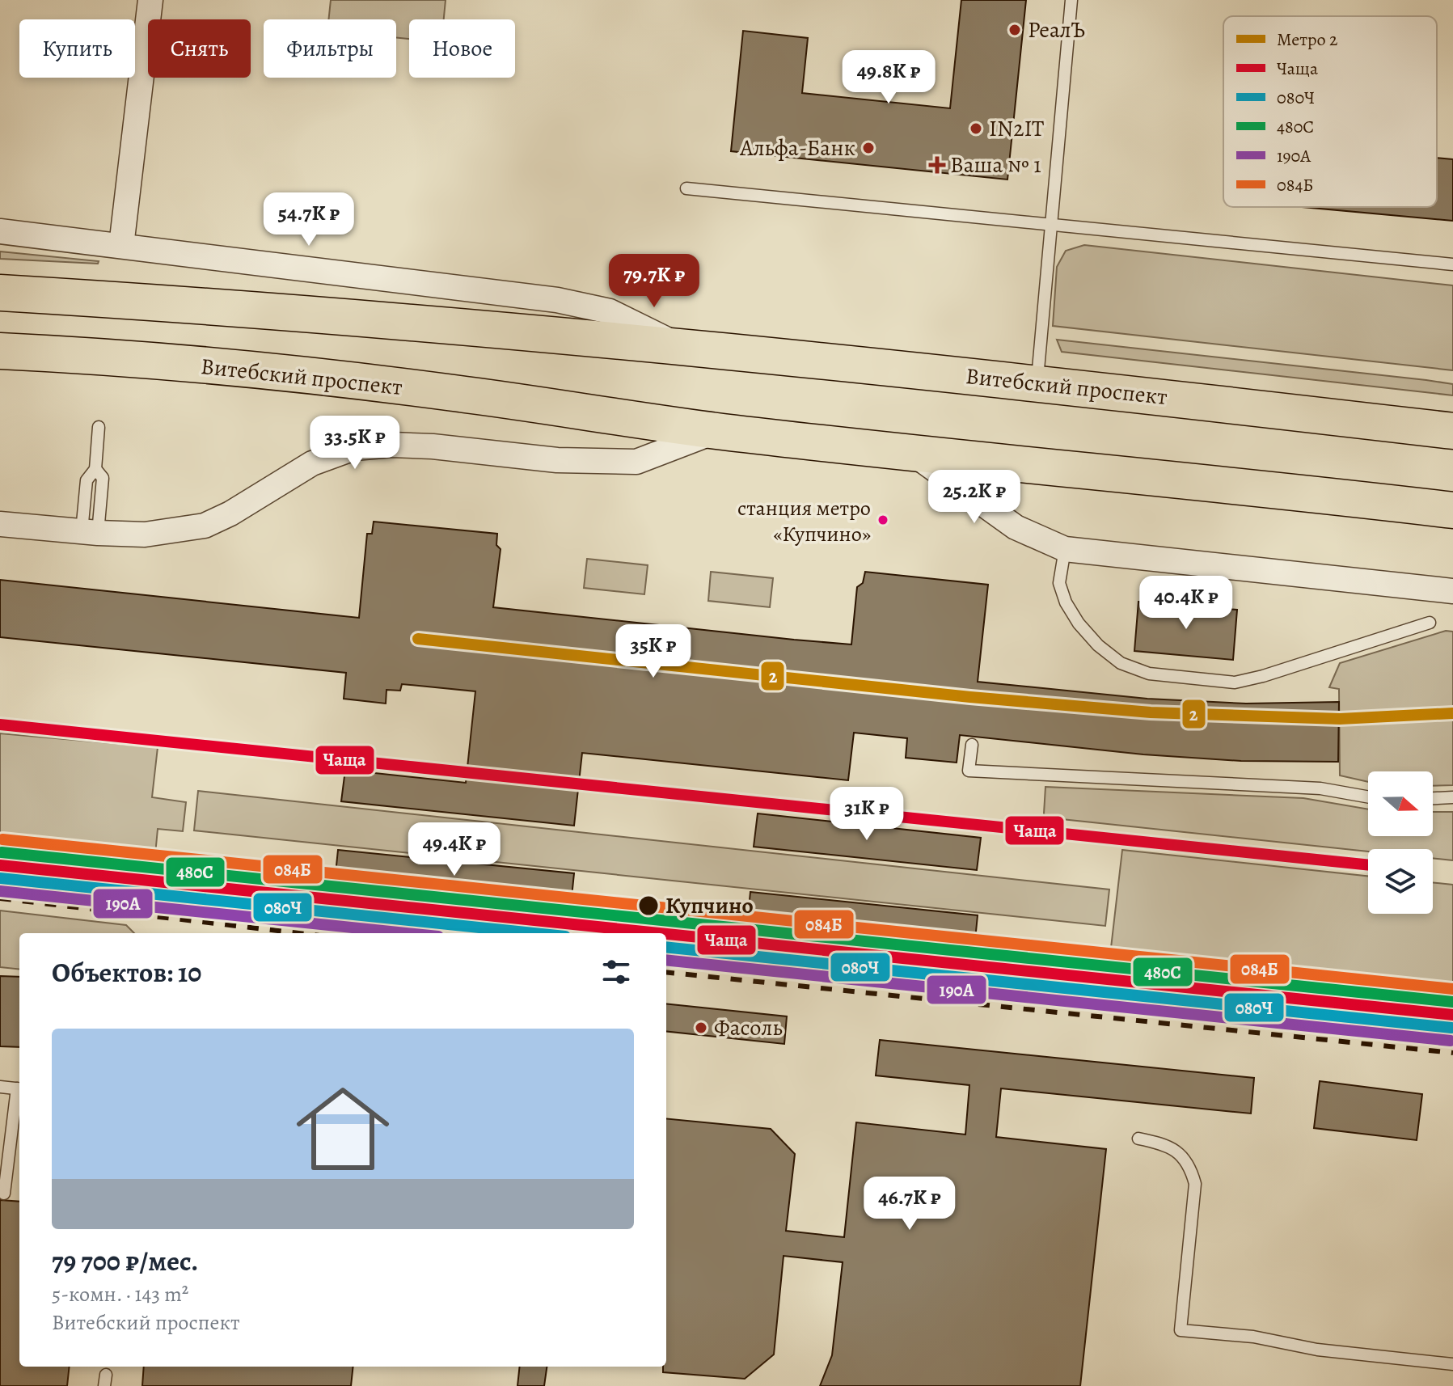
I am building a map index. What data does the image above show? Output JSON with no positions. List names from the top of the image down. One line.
{"streets":{"main road":["Витебский проспект"]},"places":{"other":["РеалЪ","IN2IT","Альфа-Банк","станция метро «Купчино»","Купчино","Фасоль"],"health":["Ваша № 1"]},"lines":["metro line 2","transit line Чаща","transit line 084Б","transit line 480С","transit line 080Ч","transit line 190А"],"legend":["Метро 2","Чаща","080Ч","480С","190А","084Б"],"north":"right","page":{"chip":["Купить","Снять","Фильтры","Новое"],"price":["49.8K ₽","54.7K ₽","79.7K ₽","33.5K ₽","25.2K ₽","40.4K ₽","35K ₽","31K ₽","49.4K ₽","46.7K ₽"],"heading":"Объектов: 10","list":[{"name":"79 700 ₽/мес.","note":"5-комн. · 143 m² · Витебский проспект"}]}}
